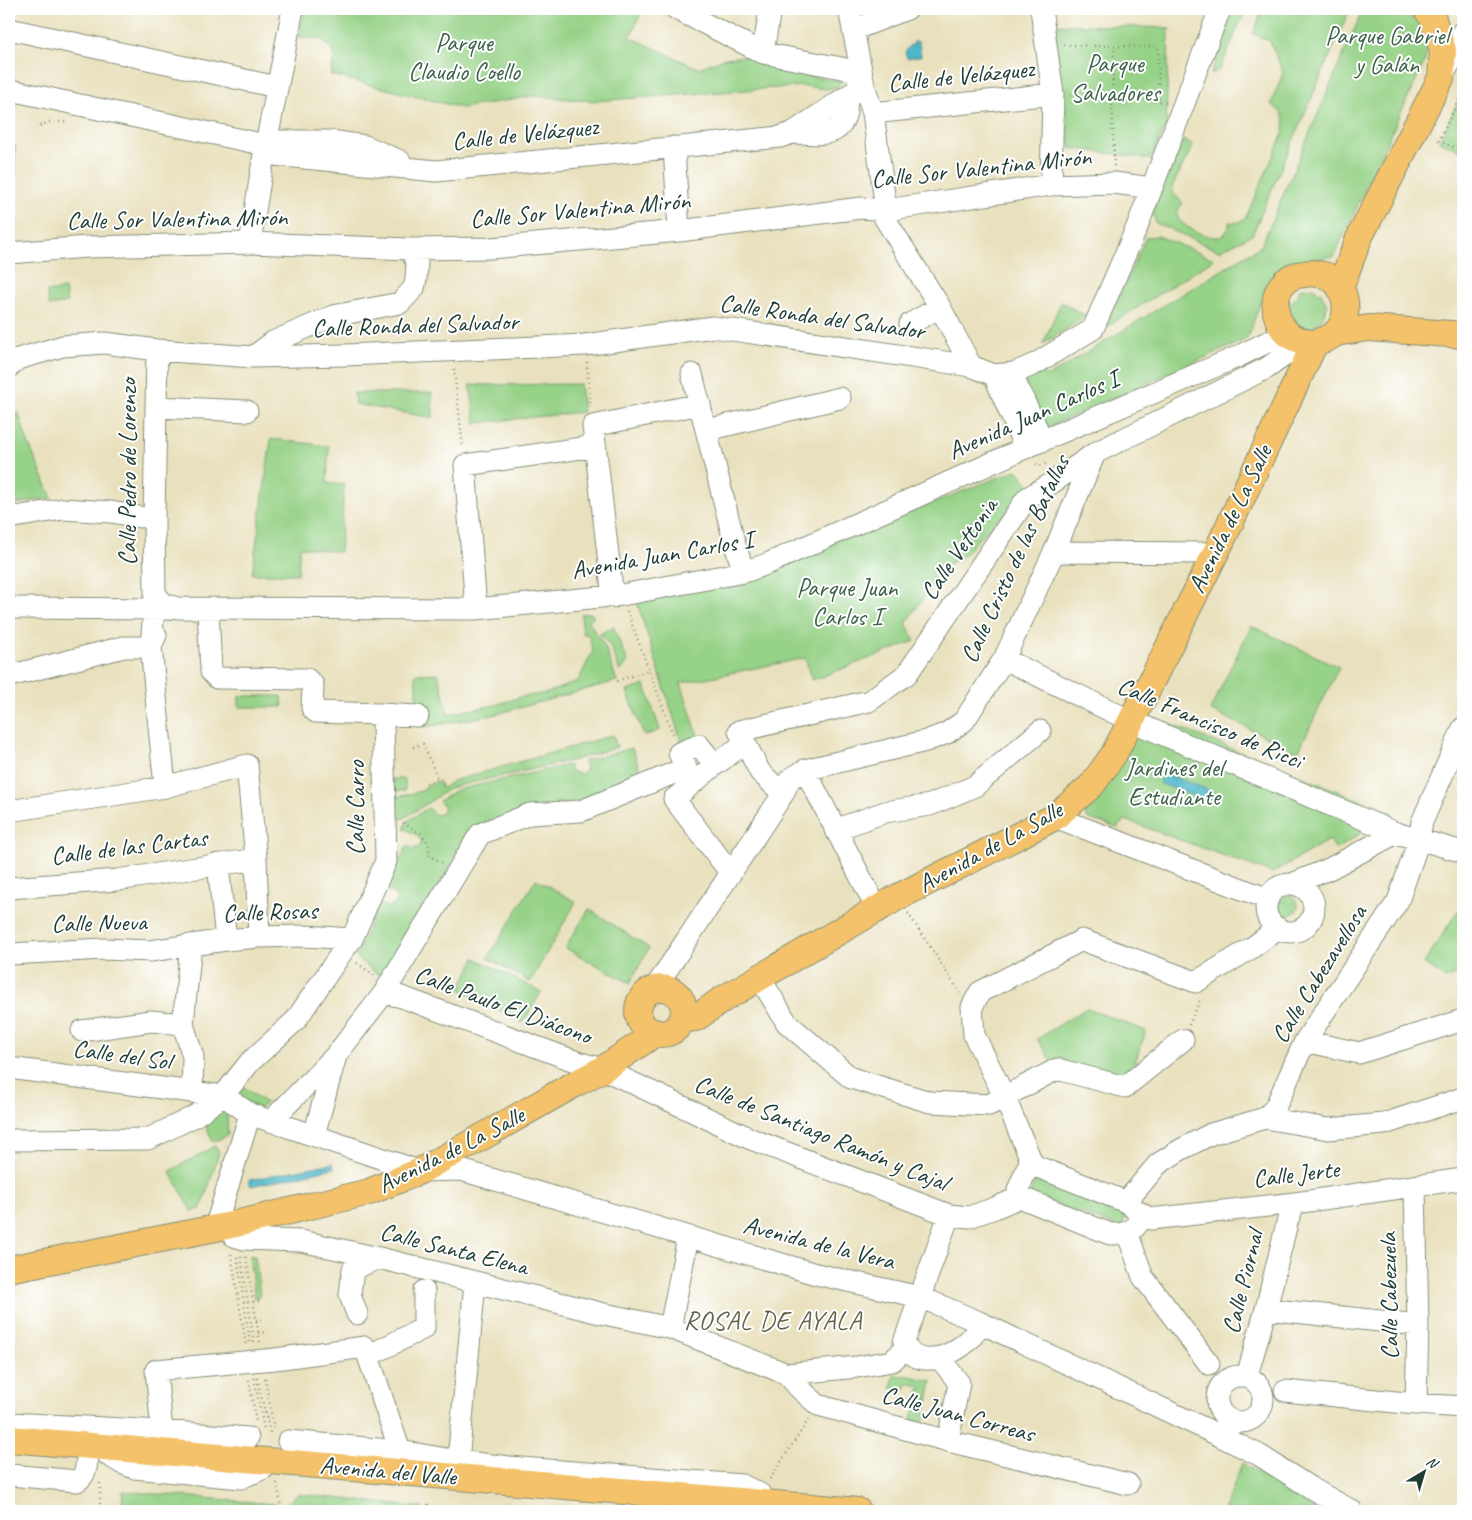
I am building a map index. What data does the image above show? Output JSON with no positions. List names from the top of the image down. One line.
{"streets":{"main road":["Avenida de La Salle","Avenida del Valle"],"street":["Calle de Velázquez","Calle Sor Valentina Mirón","Calle Ronda del Salvador","Avenida Juan Carlos I","Calle Pedro de Lorenzo","Calle Vettonia","Calle Cristo de las Batallas","Calle Francisco de Ricci","Calle Carro","Calle de las Cartas","Calle Rosas","Calle Nueva","Calle Cabezavellosa","Calle Paulo El Diácono","Calle del Sol","Calle de Santiago Ramón y Cajal","Calle Jerte","Avenida de la Vera","Calle Santa Elena","Calle Piornal","Calle Cabezuela","Calle Juan Correas"]},"crossings":[["Calle de Velázquez","Calle Sor Valentina Mirón"],["Calle Ronda del Salvador","Calle Pedro de Lorenzo"],["Avenida Juan Carlos I","Calle Pedro de Lorenzo"],["Avenida Juan Carlos I","Avenida de La Salle"],["Avenida Juan Carlos I","Calle Cristo de las Batallas"],["Avenida de La Salle","Calle Cristo de las Batallas"],["Avenida de La Salle","Calle Francisco de Ricci"],["Avenida de La Salle","Calle Paulo El Diácono"],["Avenida de La Salle","Calle del Sol"],["Avenida de La Salle","Calle de Santiago Ramón y Cajal"],["Avenida de La Salle","Avenida de la Vera"],["Avenida de La Salle","Calle Santa Elena"],["Calle Vettonia","Calle Cristo de las Batallas"],["Calle Cristo de las Batallas","Calle Francisco de Ricci"],["Calle Francisco de Ricci","Calle Cabezavellosa"],["Calle Carro","Calle Rosas"],["Calle Carro","Calle del Sol"],["Calle Rosas","Calle Nueva"],["Calle Paulo El Diácono","Calle de Santiago Ramón y Cajal"],["Calle del Sol","Avenida de la Vera"],["Calle Jerte","Calle Piornal"],["Calle Jerte","Calle Cabezuela"],["Calle Santa Elena","Calle Juan Correas"]],"districts":["ROSAL DE AYALA"],"parks":["Parque Gabriel y Galán","Parque Claudio Coello","Parque Salvadores","Parque Juan Carlos I","Jardines del Estudiante"],"north":"top right"}
